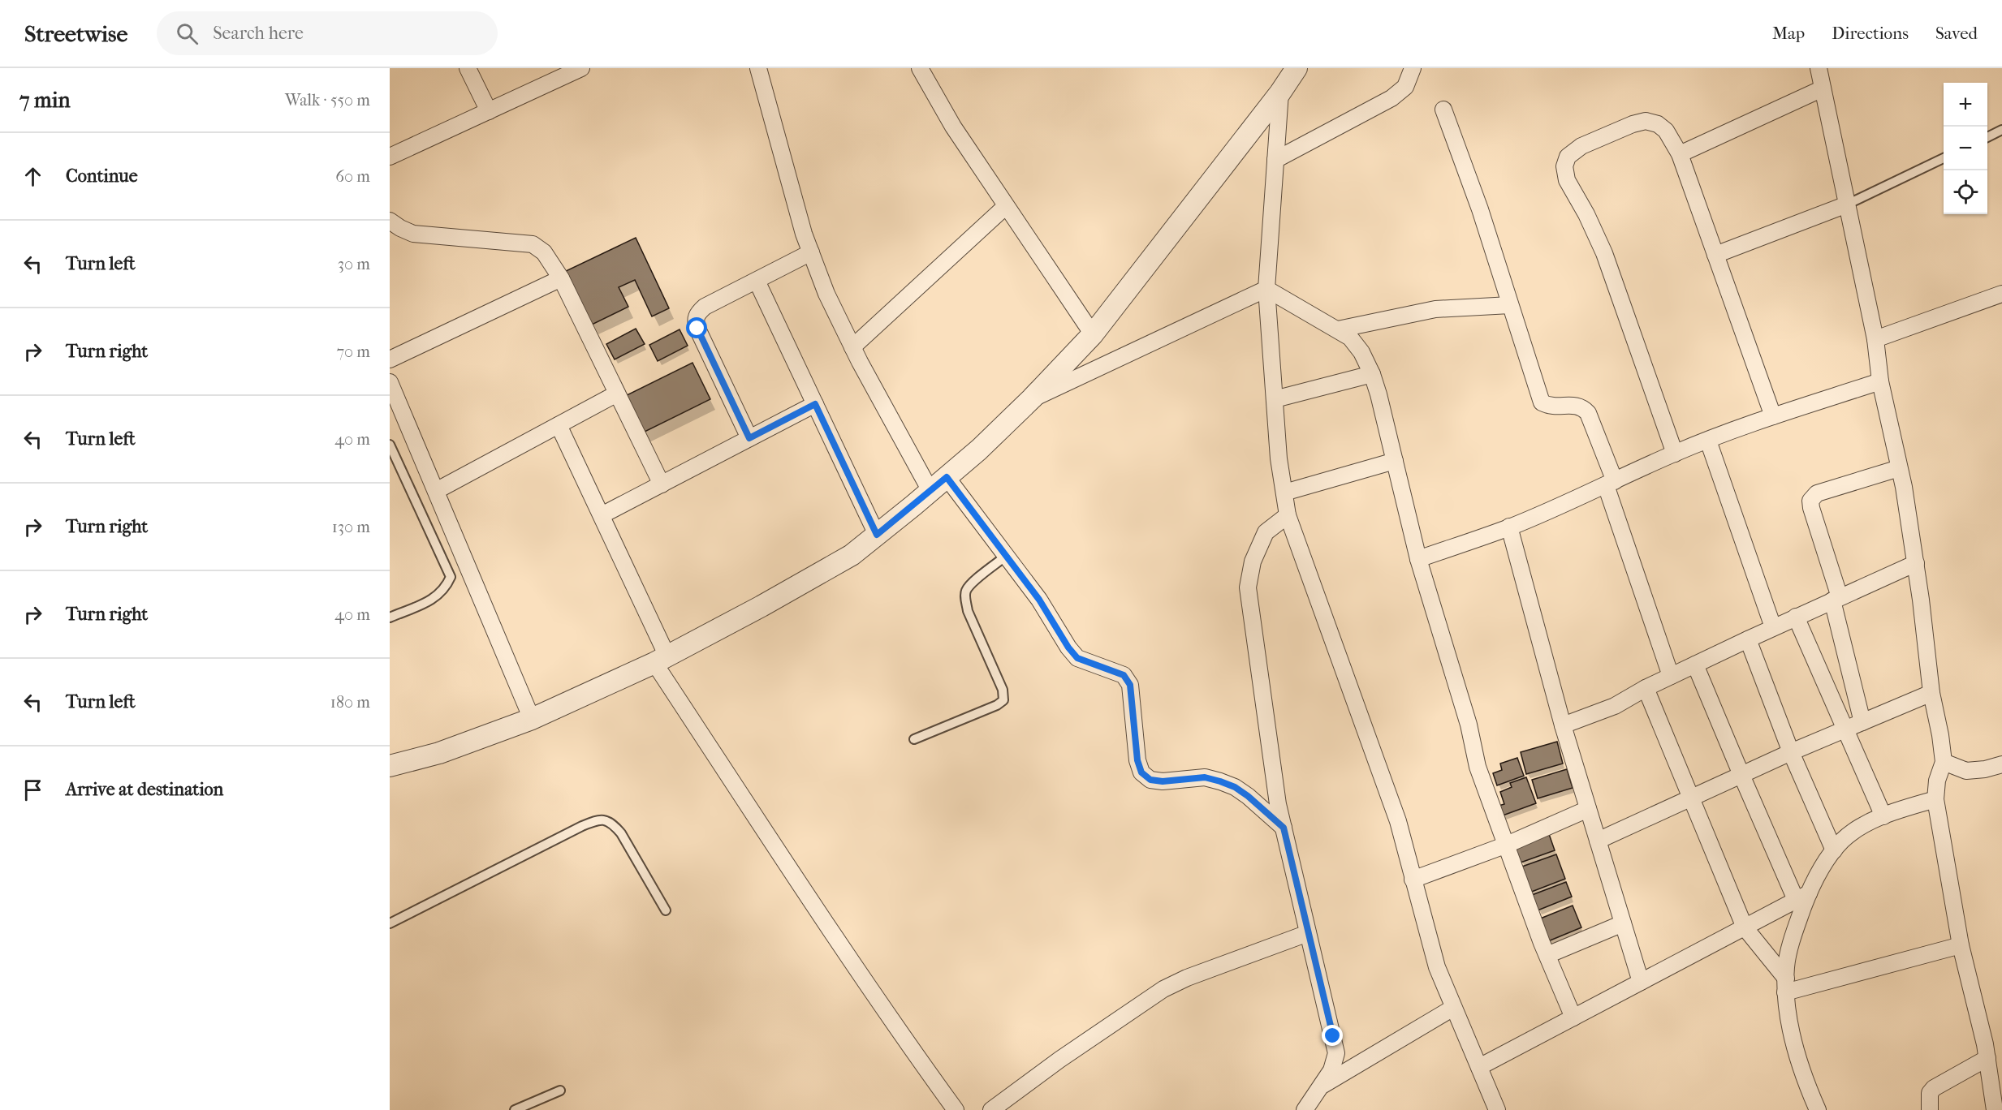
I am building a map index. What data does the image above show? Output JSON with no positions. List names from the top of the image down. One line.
{"page":{"header":"Streetwise","search":"Search here","nav":["Map","Directions","Saved"],"heading":["7 min","Walk · 550 m"],"map_buttons":["+","−"],"list":[["Continue","60 m"],["Turn left","30 m"],["Turn right","70 m"],["Turn left","40 m"],["Turn right","130 m"],["Turn right","40 m"],["Turn left","180 m"],"Arrive at destination"]}}
